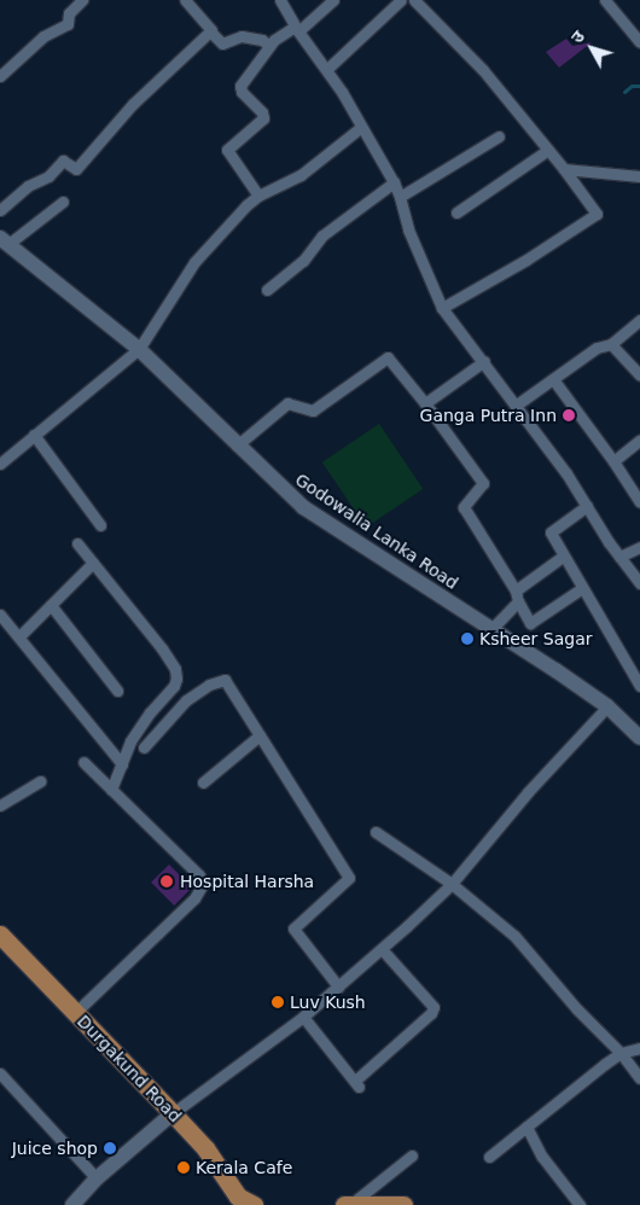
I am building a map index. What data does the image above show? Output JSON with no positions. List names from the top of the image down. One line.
{"streets":{"main road":["Durgakund Road"],"street":["Godowalia Lanka Road"]},"places":["Ganga Putra Inn","Ksheer Sagar","Hospital Harsha","Luv Kush","Juice shop","Kerala Cafe"],"north":"top left"}
